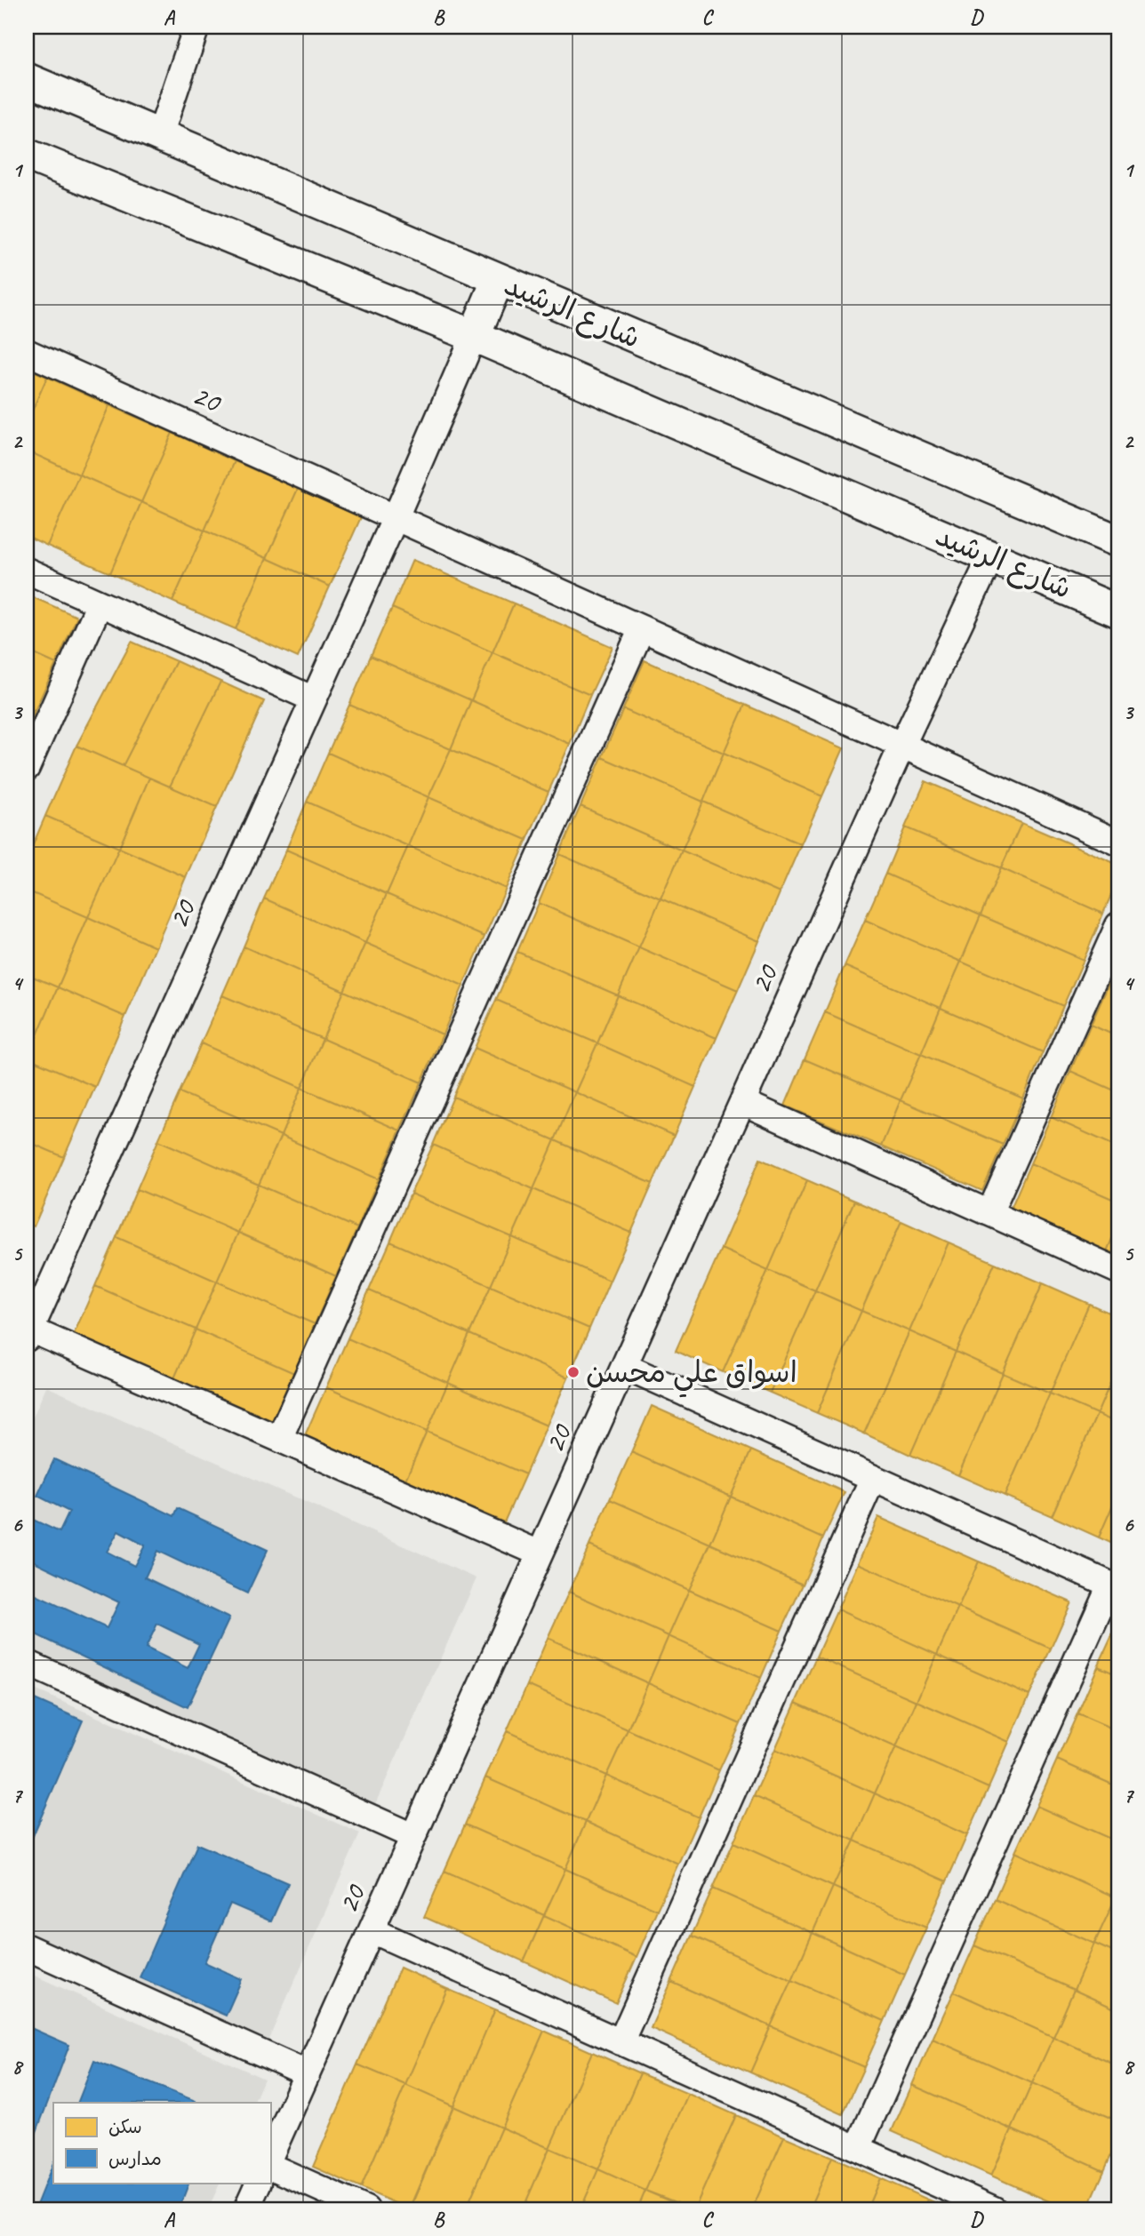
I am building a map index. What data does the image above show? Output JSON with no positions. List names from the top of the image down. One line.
{"streets":{"street":["شارع الرشيد","20"]},"places":["اسواق علي محسن"],"legend":["سكن","مدارس"],"grid":{"columns":["A","B","C","D"],"rows":["1","2","3","4","5","6","7","8"]}}
